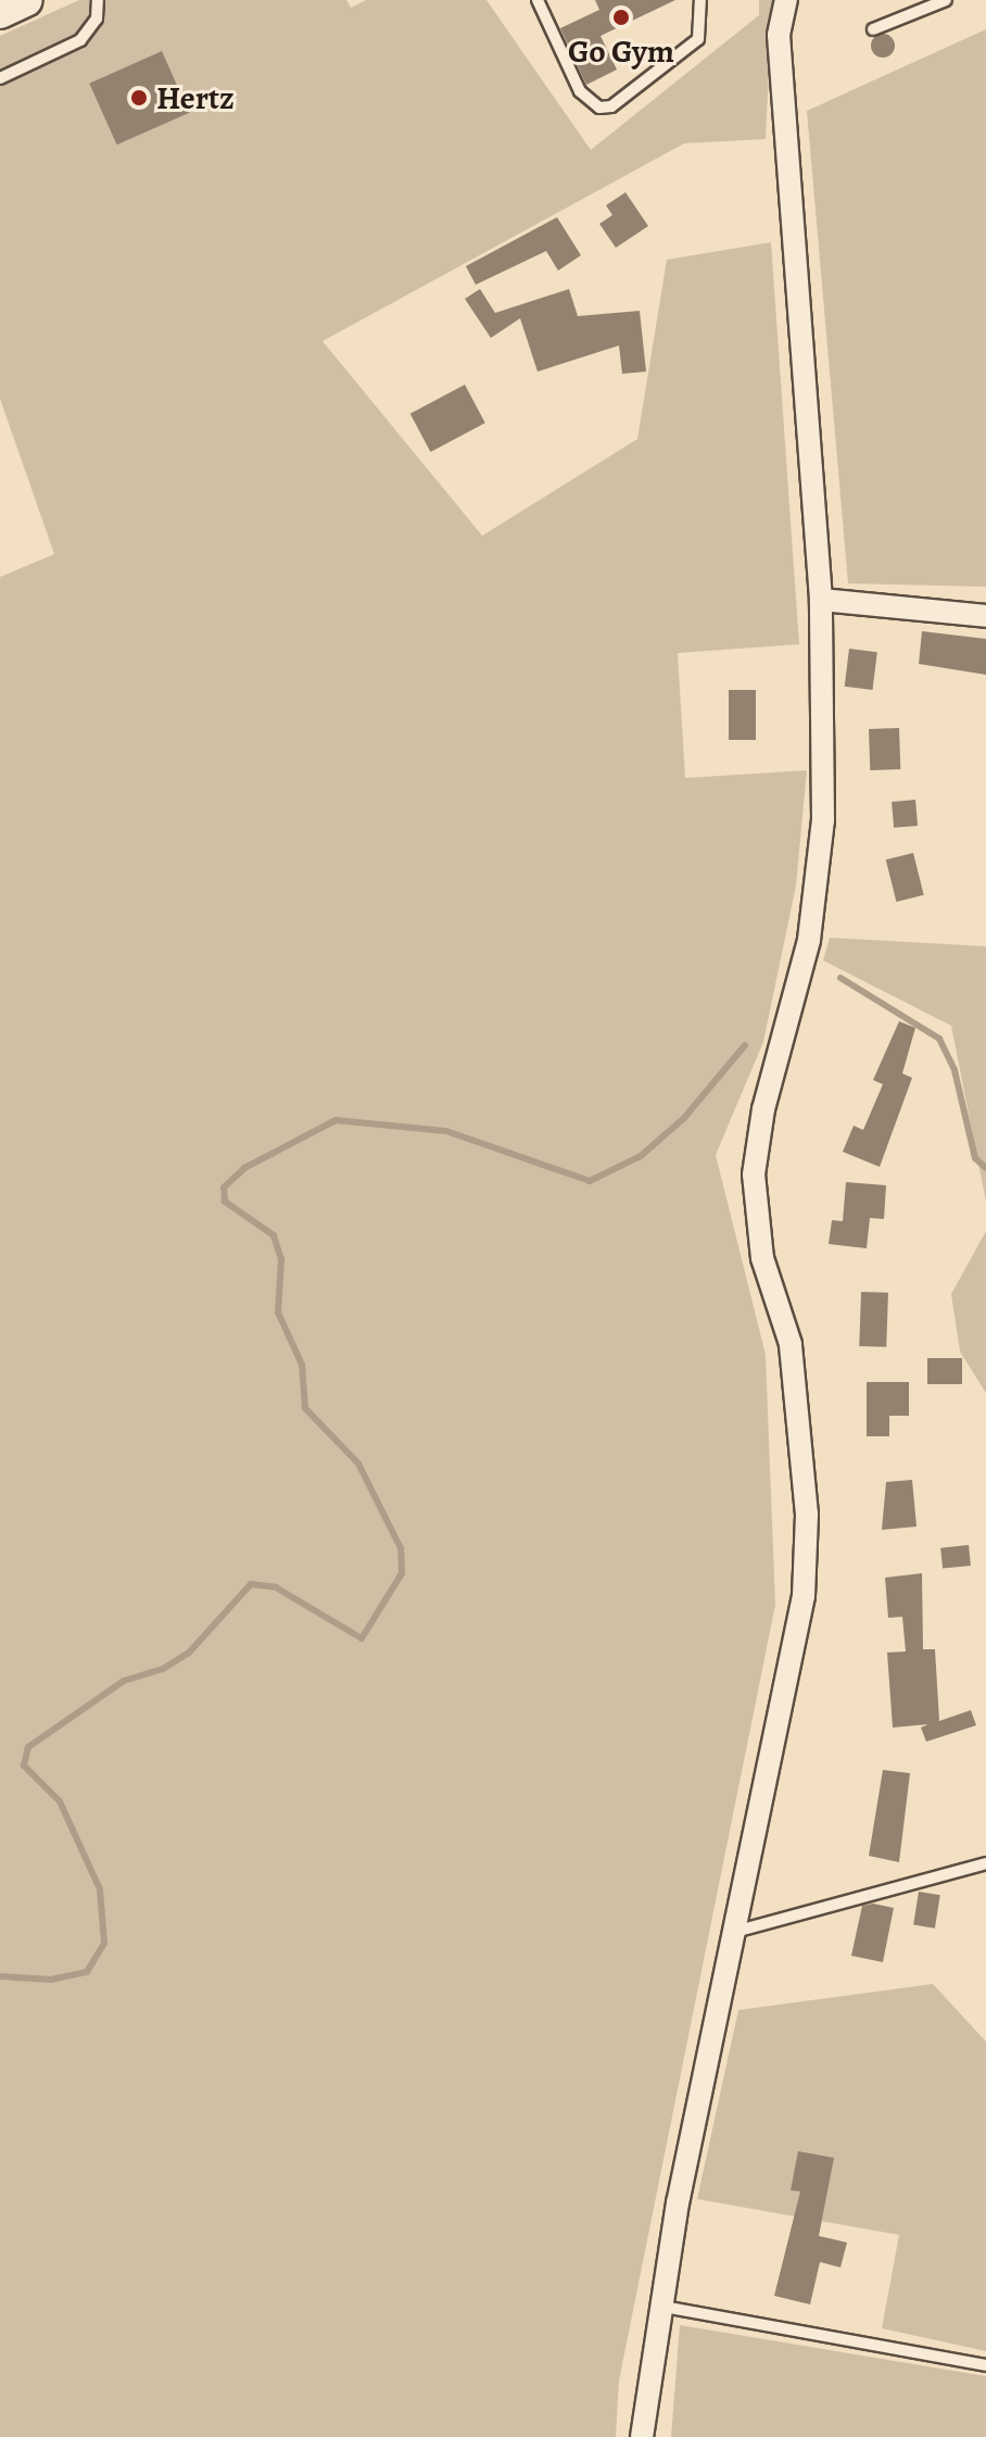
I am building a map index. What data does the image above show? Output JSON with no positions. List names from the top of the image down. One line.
{"places":["Go Gym","Hertz"]}
